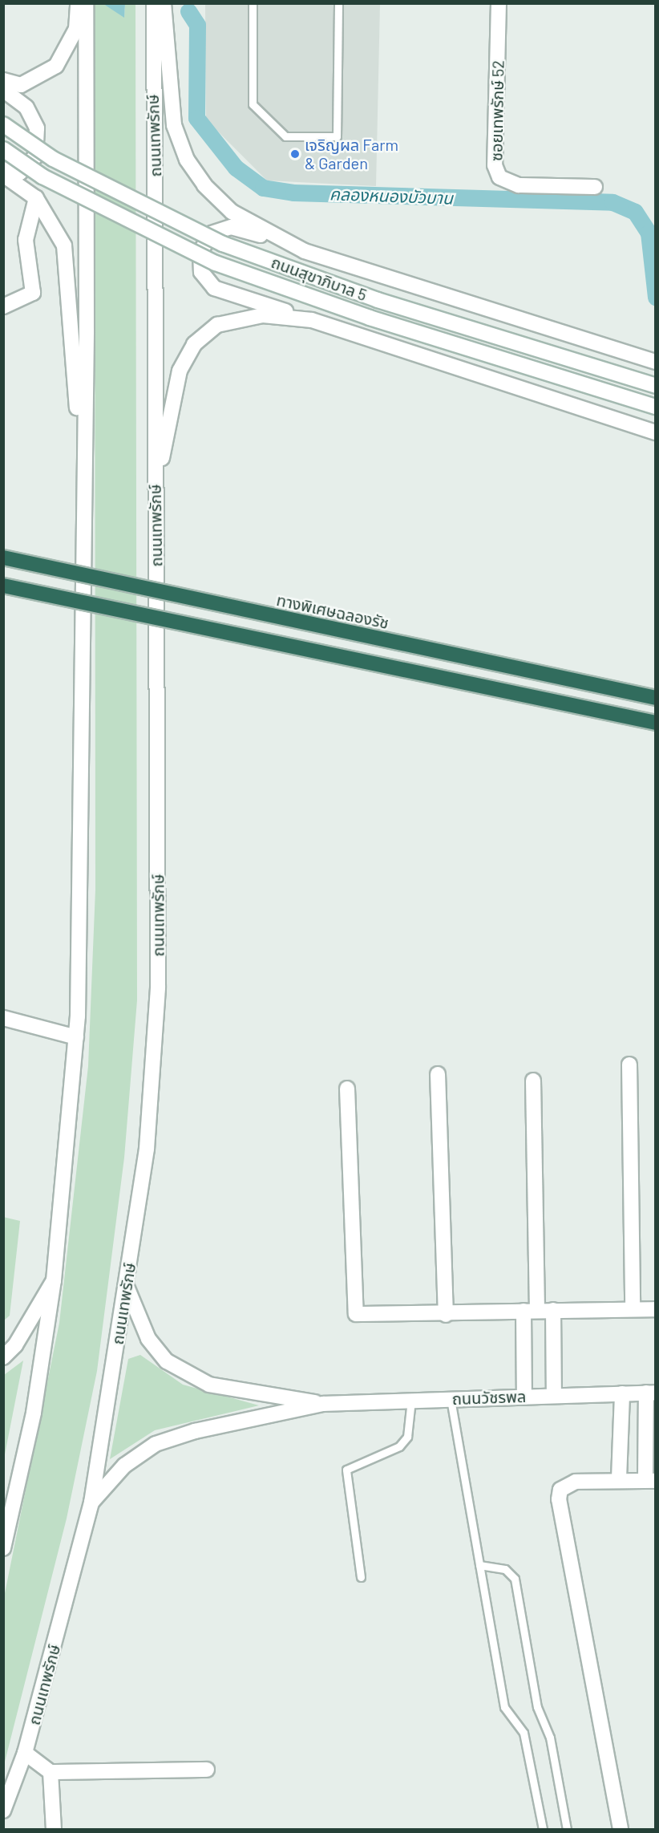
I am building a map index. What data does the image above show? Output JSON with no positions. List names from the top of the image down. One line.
{"streets":{"highway":["ทางพิเศษฉลองรัช"],"main road":["ซอยเทพรักษ์ 52","ถนนเทพรักษ์","ถนนสุขาภิบาล 5","ถนนวัชรพล"]},"crossings":[["ถนนเทพรักษ์","ถนนวัชรพล"]],"water":["คลองหนองบัวบาน"],"places":["เจริญผล Farm & Garden"]}
